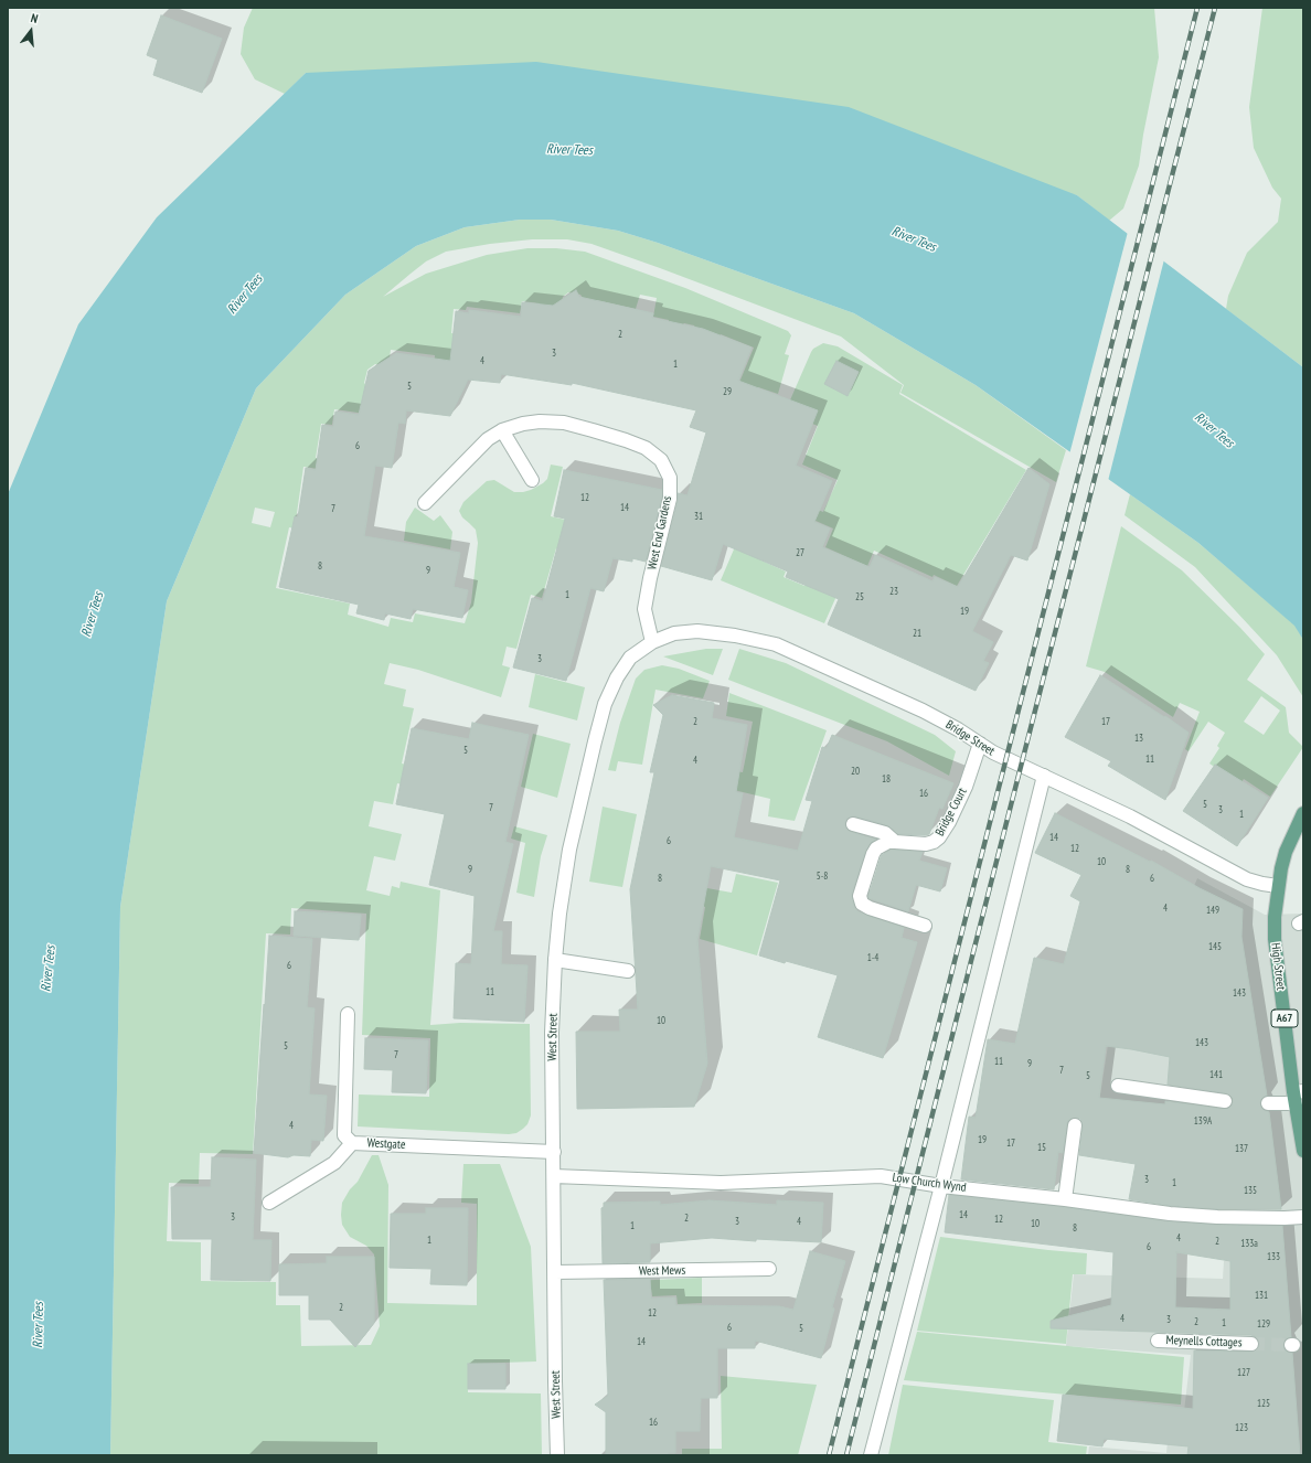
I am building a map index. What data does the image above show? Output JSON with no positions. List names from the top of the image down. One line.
{"streets":{"main road":["High Street","A67"],"street":["West End Gardens","Bridge Street","Bridge Court","West Street","Westgate","Low Church Wynd","West Mews","Meynells Cottages"]},"crossings":[["West End Gardens","Bridge Street"],["West End Gardens","West Street"],["Bridge Street","Bridge Court"],["Bridge Street","High Street"],["Bridge Street","A67"],["Bridge Street","West Street"],["High Street","A67"],["West Street","Westgate"],["West Street","Low Church Wynd"],["West Street","West Mews"]],"water":["River Tees"],"house_numbers":["2","3","4","1","5","29","6","12","14","7","31","27","8","9","23","1","25","19","21","3","2","17","13","5","11","4","20","18","16","5","7","3","1","14","6","12","10","9","8","5-8","8","6","4","149","145","1-4","6","11","143","10","143","5","7","11","9","7","141","5","139A","4","19","17","15","137","3","1","135","14","3","2","12","3","4","10","1","8","4","1","2","133a","6","133","131","2","12","4","3","2","1","129","6","5","14","127","125","16","123"],"north":"top"}
